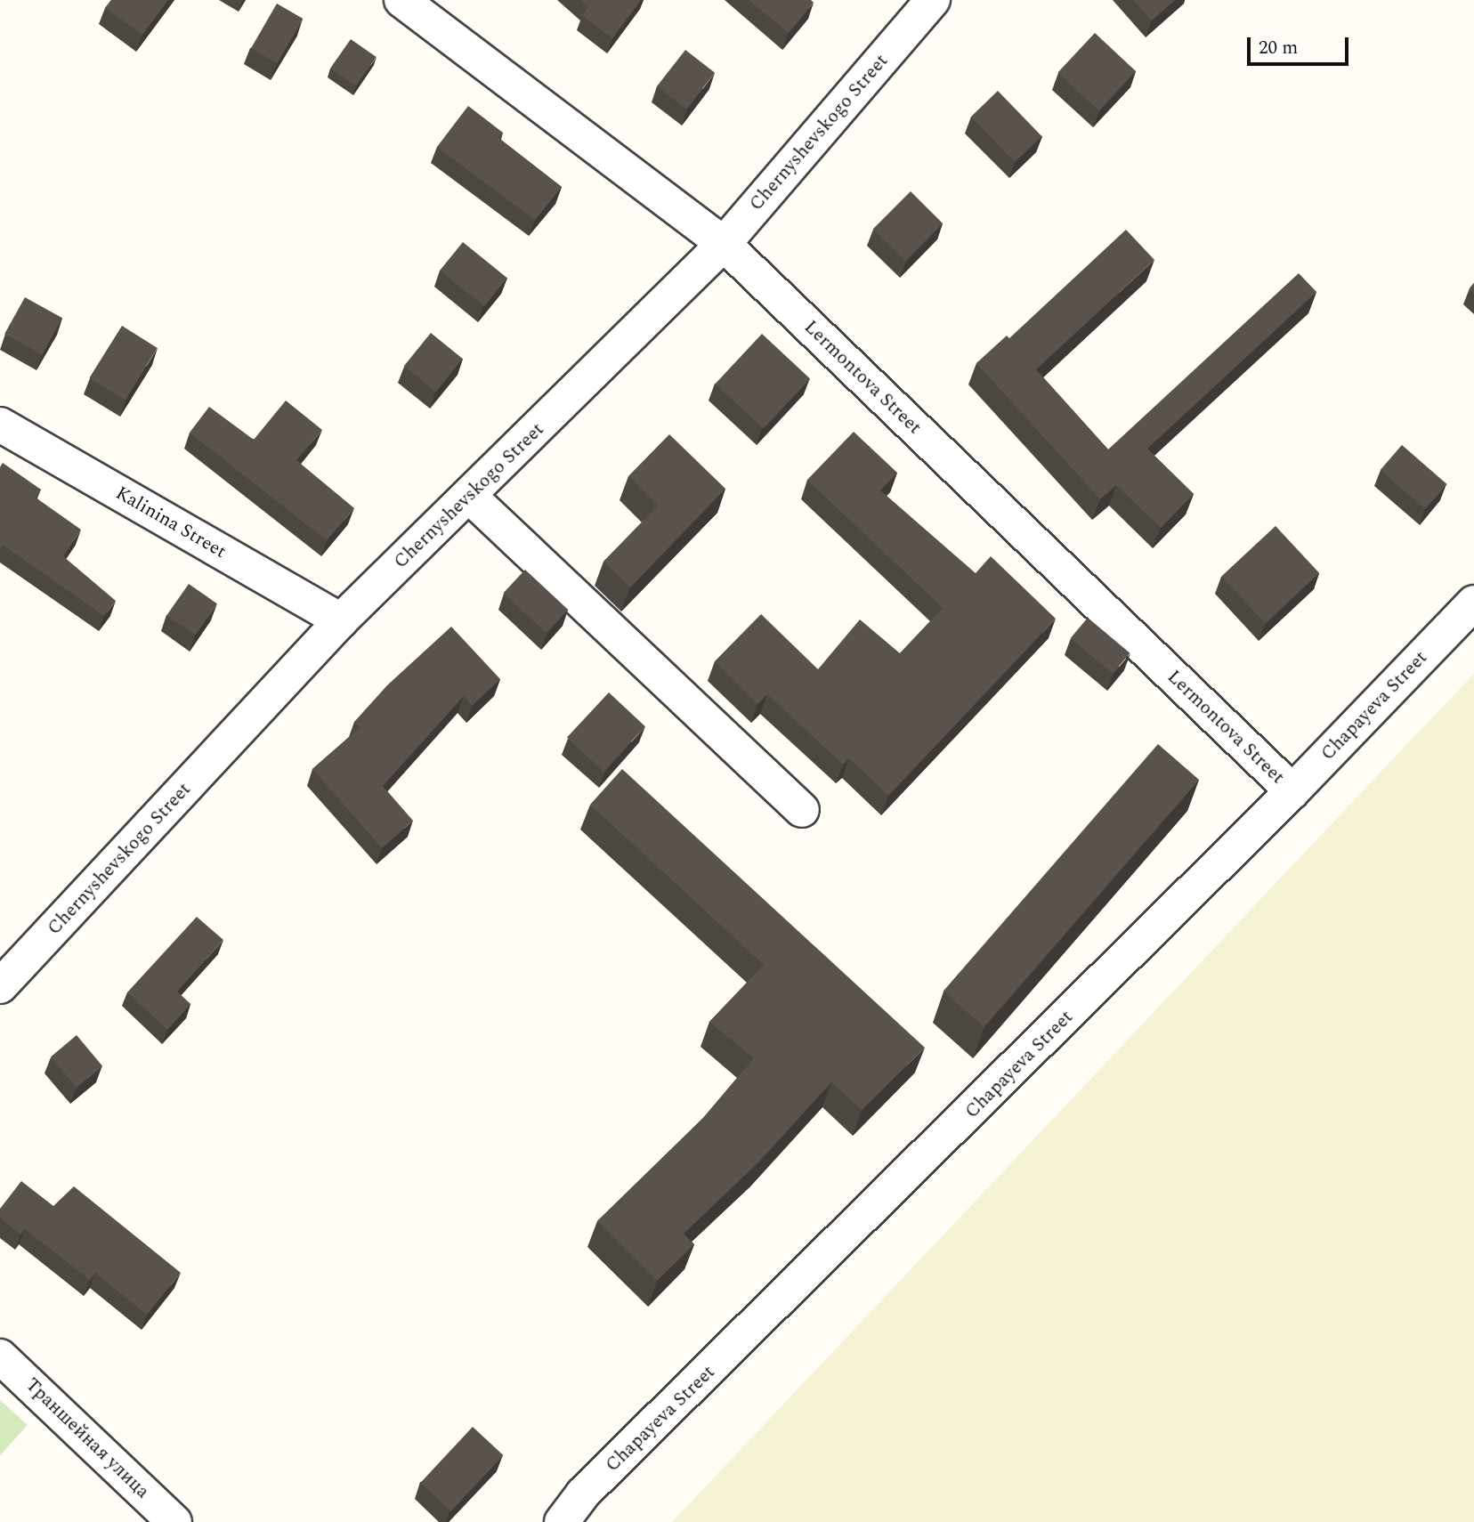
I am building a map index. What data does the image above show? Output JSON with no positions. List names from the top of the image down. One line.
{"streets":{"street":["Chernyshevskogo Street","Lermontova Street","Kalinina Street","Chapayeva Street","Траншейная улица"]},"crossings":[["Chernyshevskogo Street","Lermontova Street"],["Chernyshevskogo Street","Kalinina Street"],["Lermontova Street","Chapayeva Street"]],"scale_bar":"20 m"}
